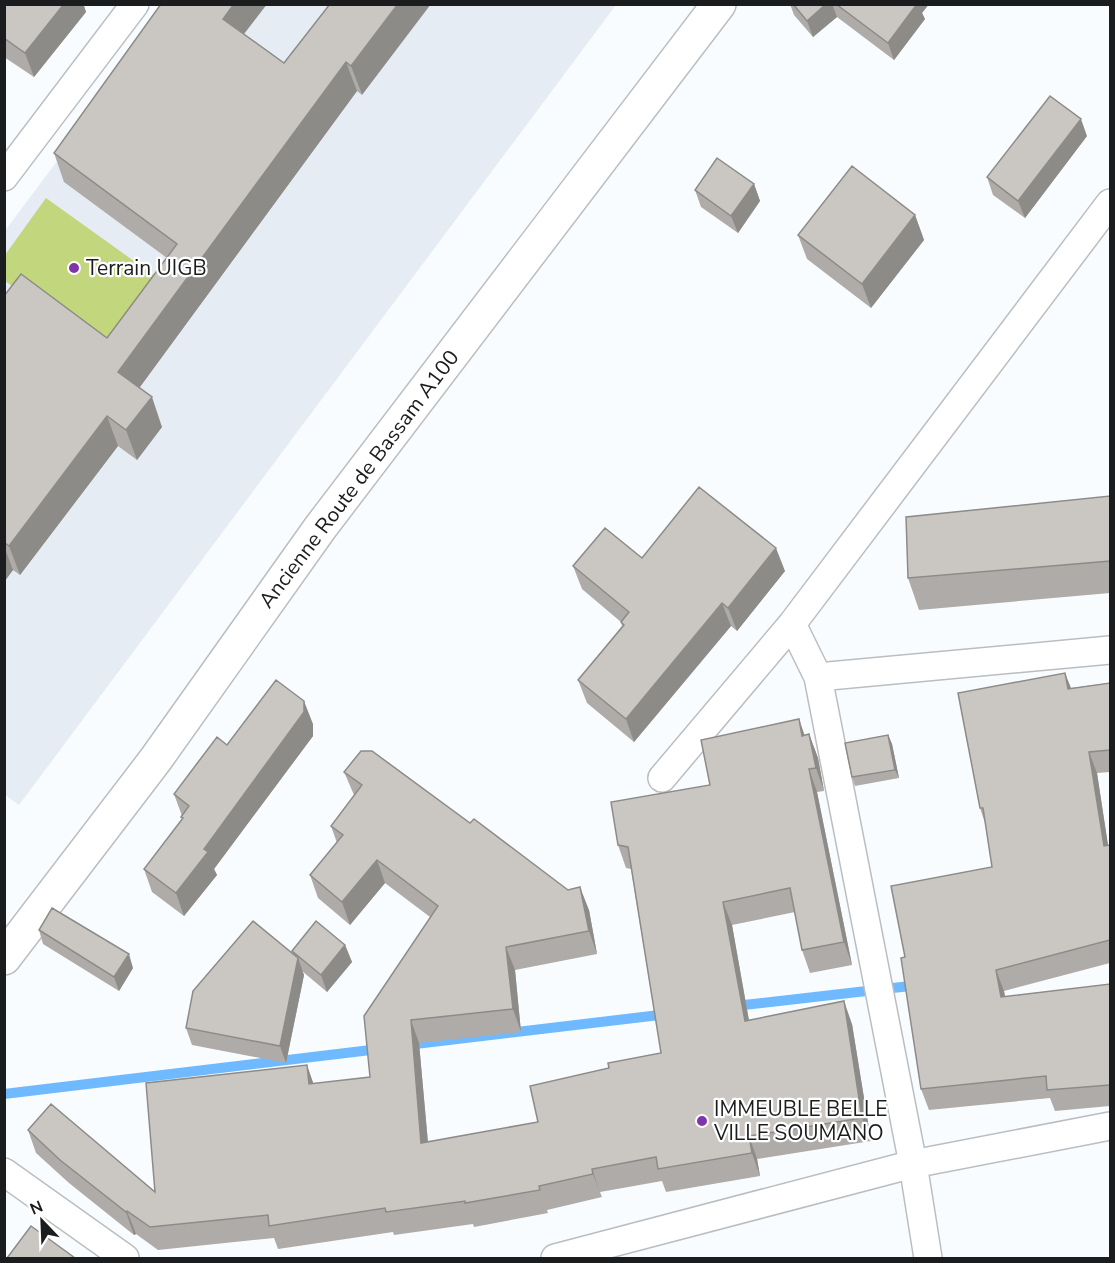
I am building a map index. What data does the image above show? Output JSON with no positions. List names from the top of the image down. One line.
{"streets":{"main road":["Ancienne Route de Bassam A100"]},"places":["Terrain UIGB","IMMEUBLE BELLE VILLE SOUMANO"],"north":"top left"}
